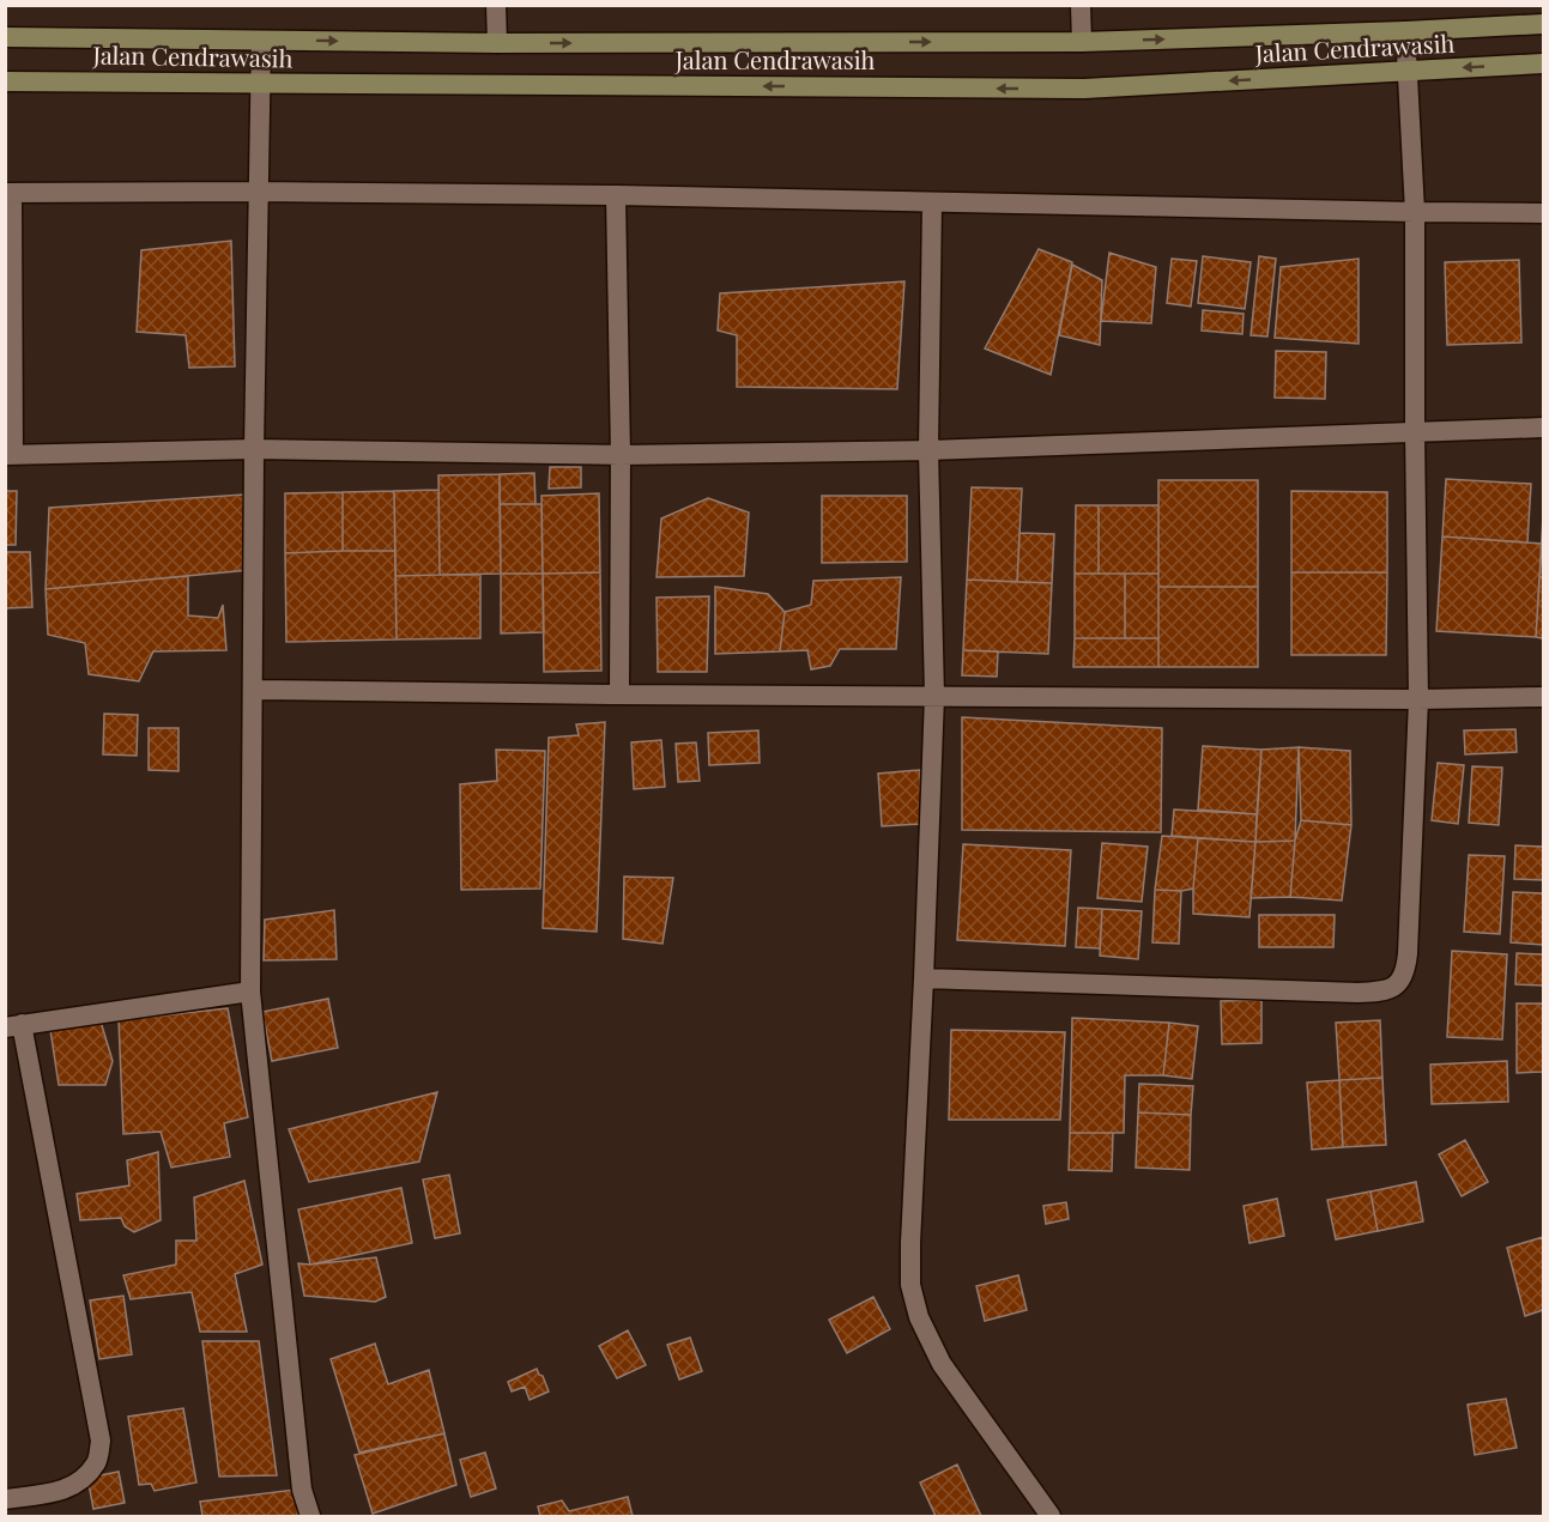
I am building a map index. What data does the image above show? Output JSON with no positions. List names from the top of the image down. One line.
{"streets":{"main road":["Jalan Cendrawasih"]}}
